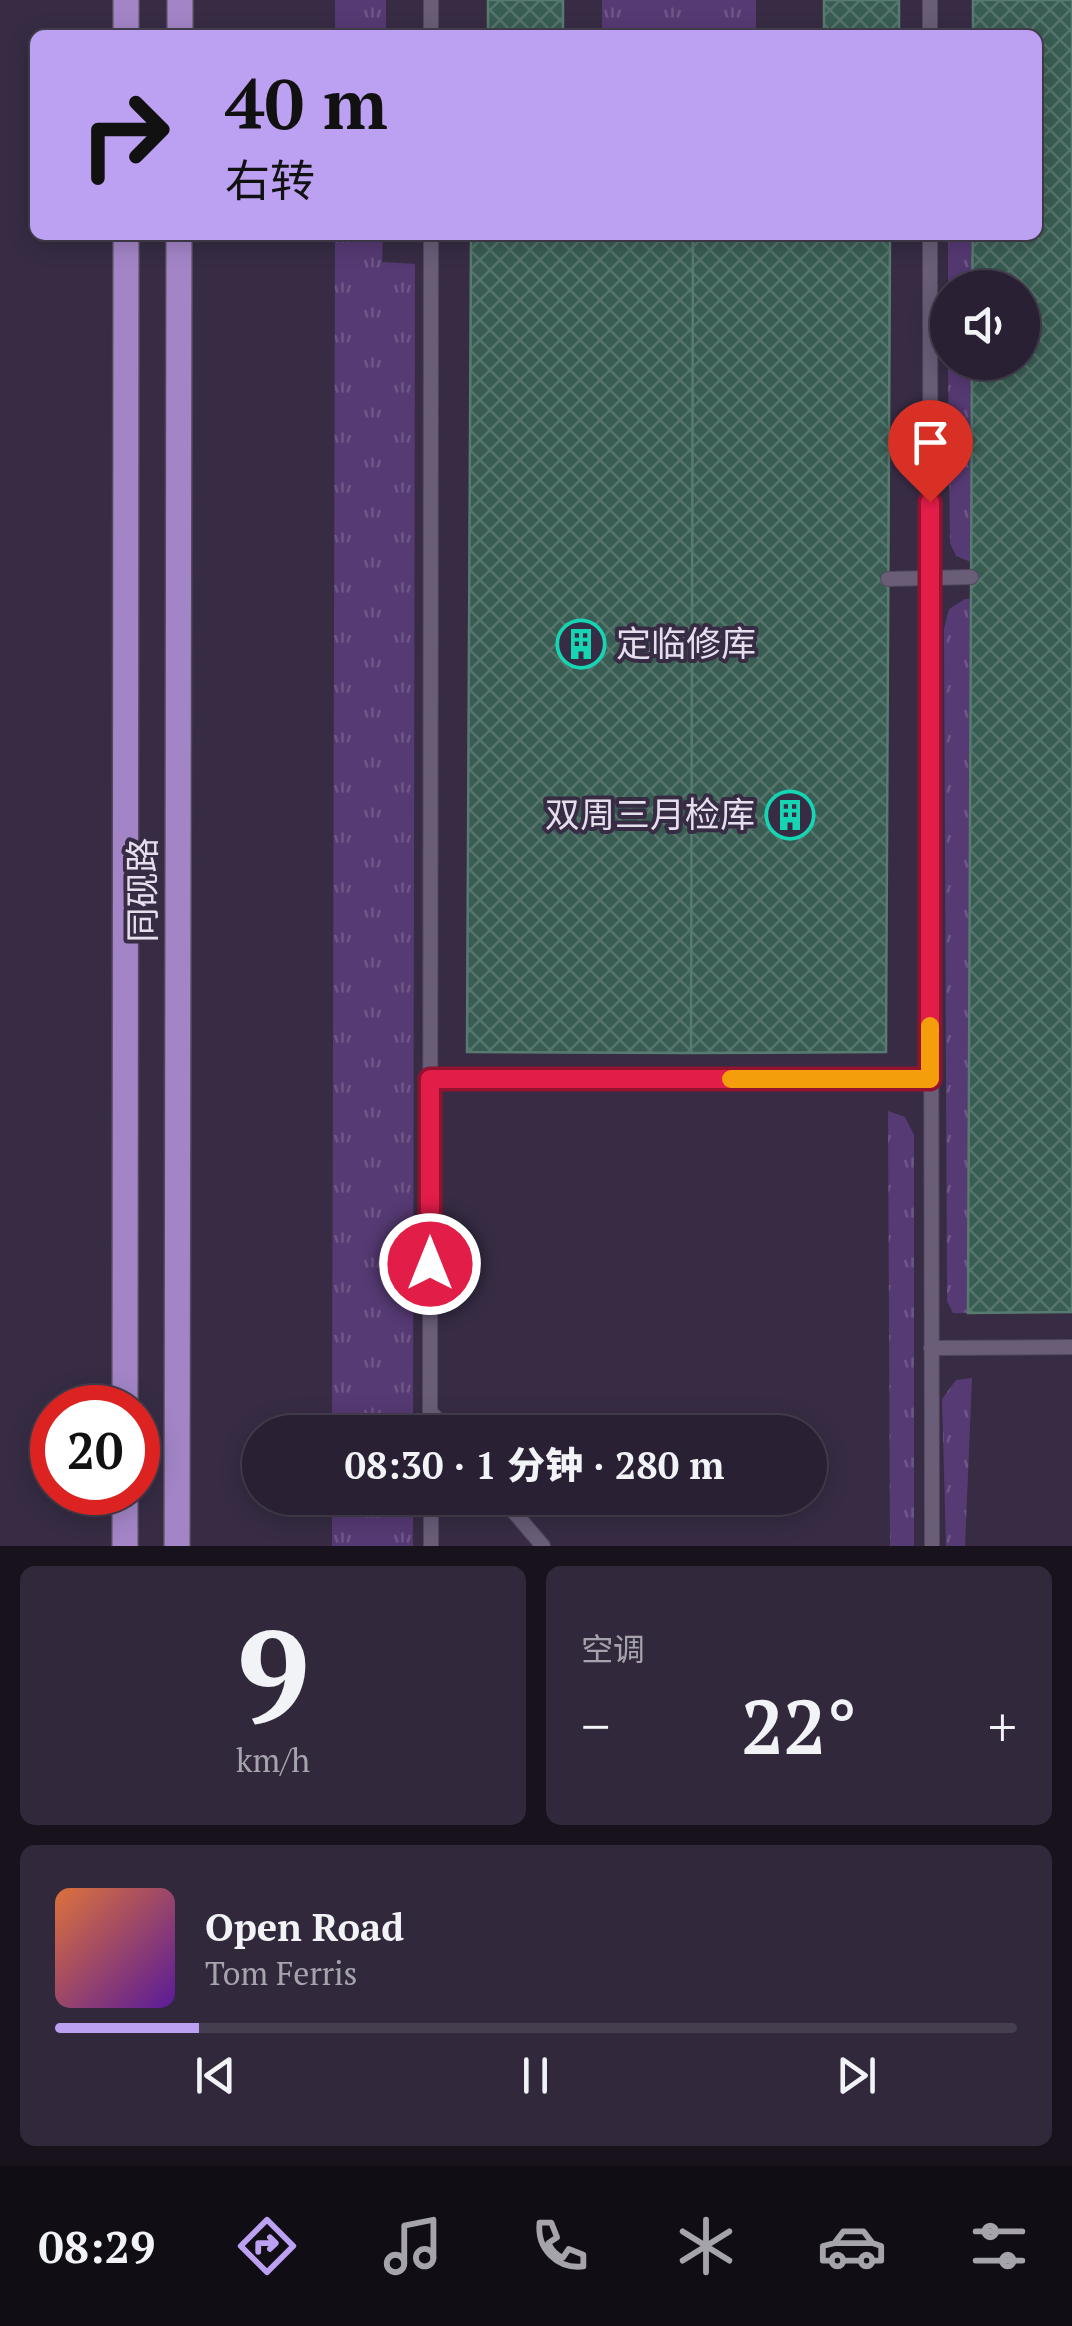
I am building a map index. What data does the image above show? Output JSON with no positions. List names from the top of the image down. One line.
{"streets":{"main road":["同砚路"]},"places":{"building":["定临修库","双周三月检库"]},"page":{"turn":["40 m","右转"],"limit":"20","trip":"08:30 · 1 分钟 · 280 m","tile":[["9","km/h"],"空调"],"heat":["−","22°","+"],"song":["Open Road","Tom Ferris"],"tabs":"08:29"}}
